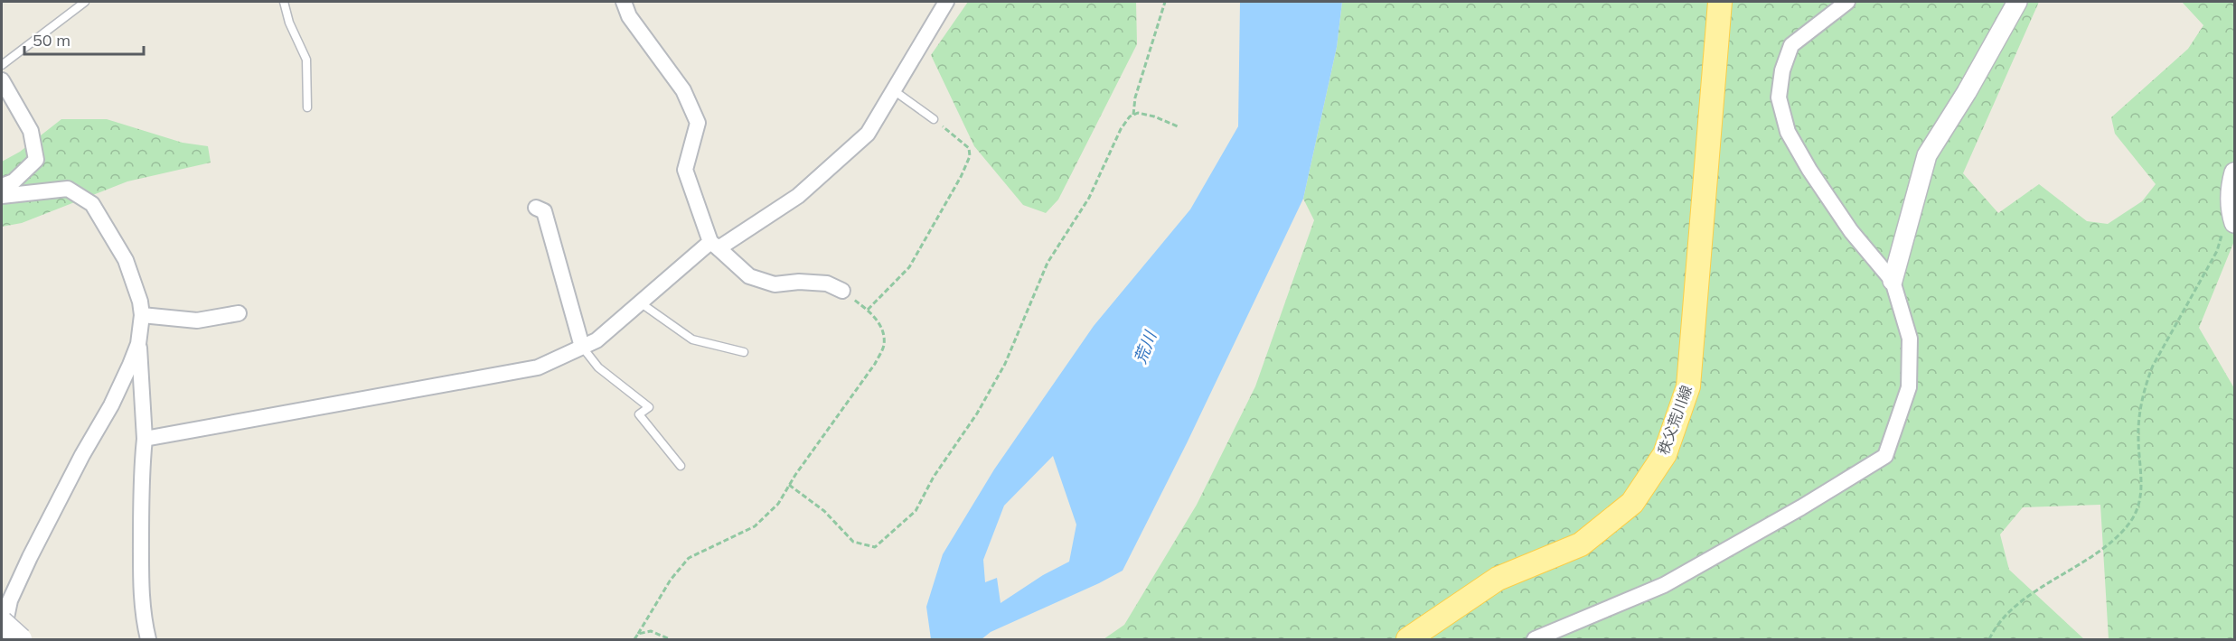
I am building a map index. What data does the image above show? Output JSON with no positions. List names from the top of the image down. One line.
{"streets":{"main road":["秩父荒川線"]},"water":["荒川"],"scale_bar":"50 m"}
